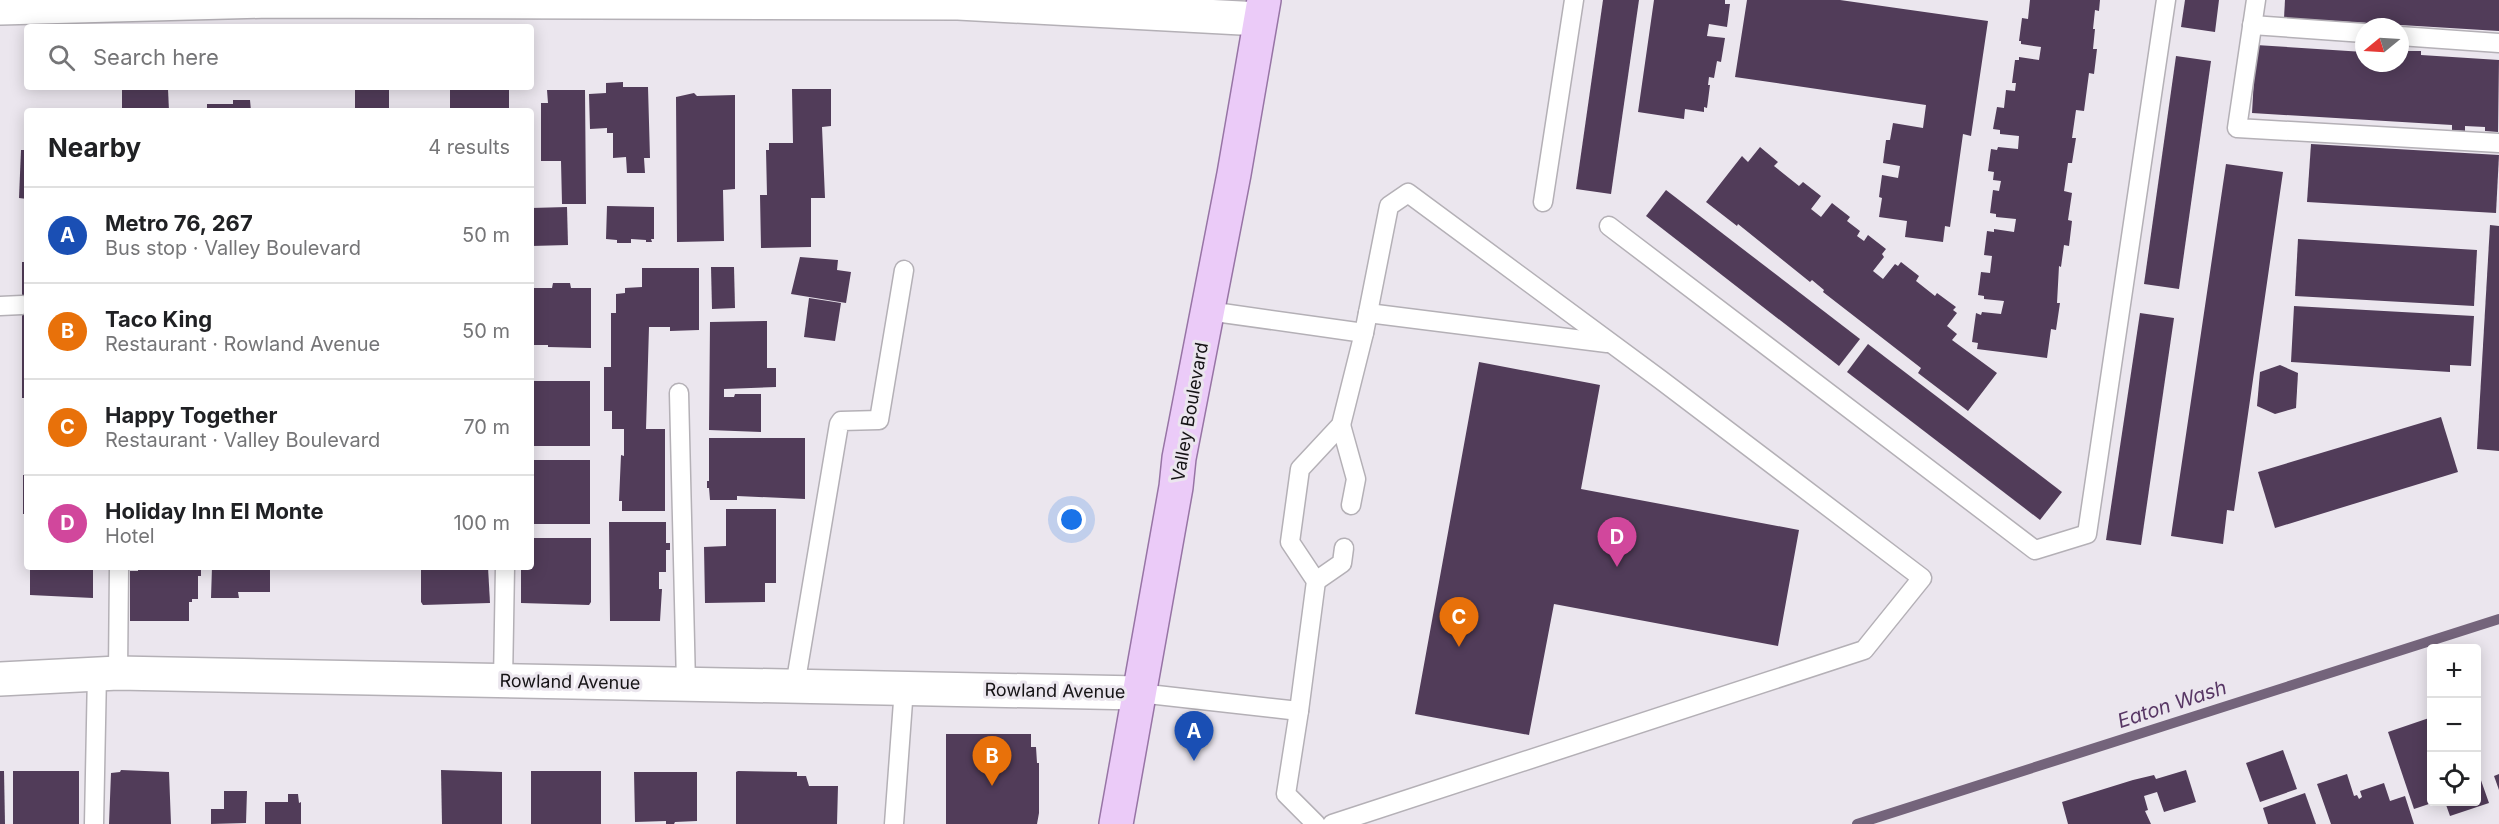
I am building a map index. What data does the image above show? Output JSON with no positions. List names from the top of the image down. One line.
{"streets":{"main road":["Valley Boulevard"],"street":["Rowland Avenue"]},"crossings":[["Valley Boulevard","Rowland Avenue"]],"water":["Eaton Wash"],"north":"left","page":{"search":"Search here","heading":["Nearby","4 results"],"list":[{"mark":"A","name":"Metro 76, 267","note":"Bus stop · Valley Boulevard","value":"50 m"},{"mark":"B","name":"Taco King","note":"Restaurant · Rowland Avenue","value":"50 m"},{"mark":"C","name":"Happy Together","note":"Restaurant · Valley Boulevard","value":"70 m"},{"mark":"D","name":"Holiday Inn El Monte","note":"Hotel","value":"100 m"}],"pins":["D","C","A","B"],"map_buttons":["+","−"]}}
